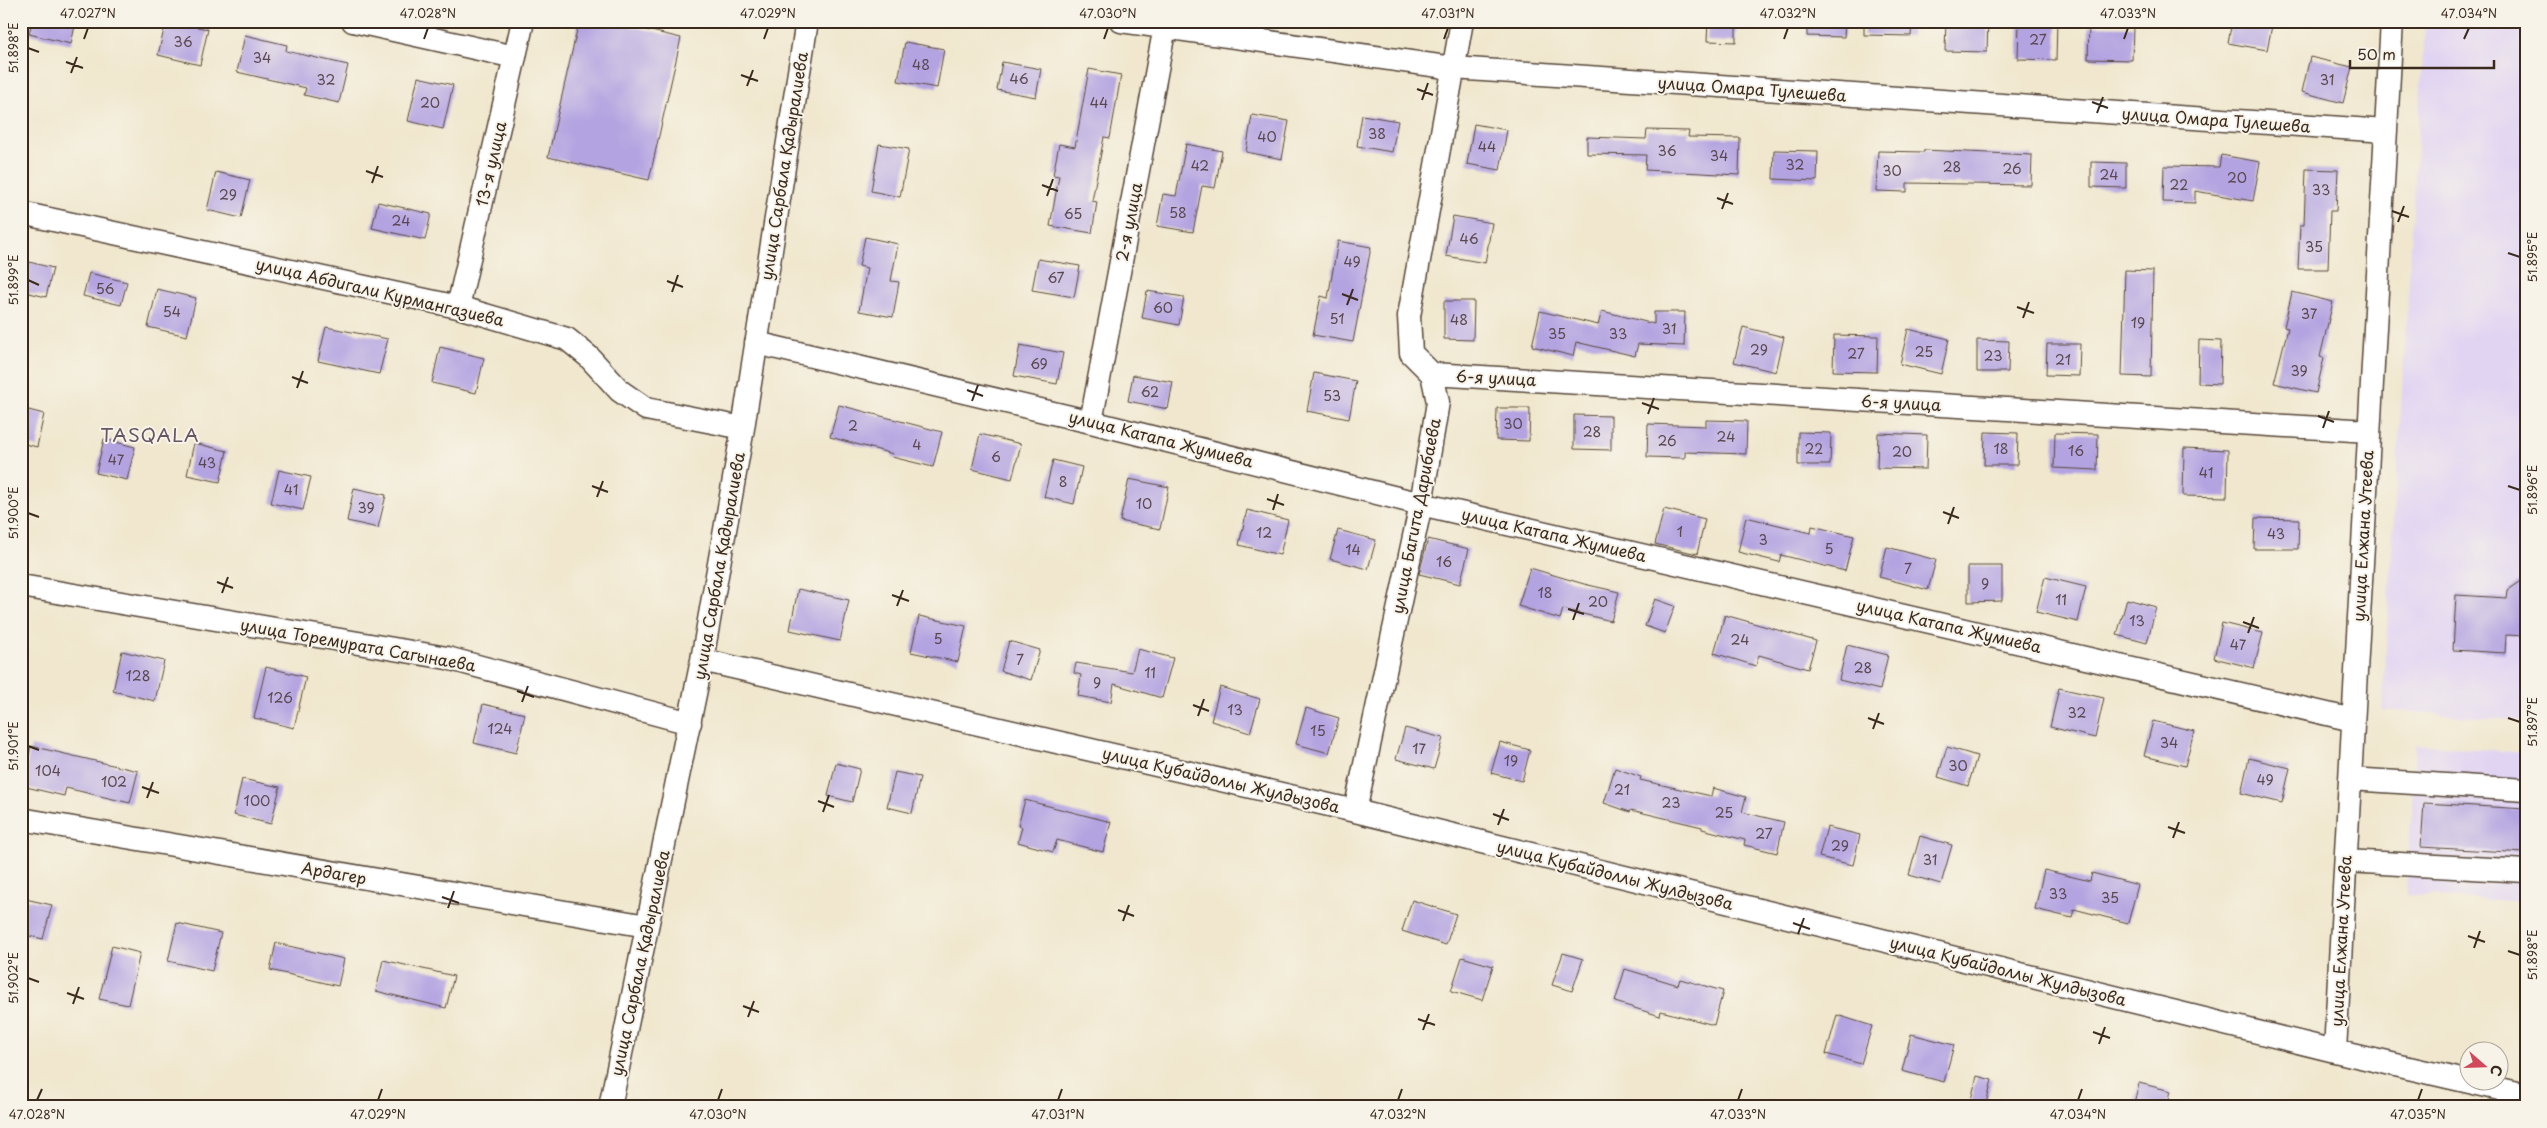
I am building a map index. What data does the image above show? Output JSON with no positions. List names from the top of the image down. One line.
{"streets":{"street":["улица Омара Тулешева","13-я улица","улица Сарбала Қадыралиева","2-я улица","улица Абдигали Курмангазиева","6-я улица","улица Катапа Жумиева","улица Багита Дарибаева","улица Елжана Утеева","улица Торемурата Сагынаева","улица Кубайдоллы Жулдызова","Ардагер"]},"crossings":[["улица Омара Тулешева","2-я улица"],["улица Омара Тулешева","улица Елжана Утеева"],["13-я улица","улица Абдигали Курмангазиева"],["улица Сарбала Қадыралиева","улица Абдигали Курмангазиева"],["улица Сарбала Қадыралиева","улица Катапа Жумиева"],["улица Сарбала Қадыралиева","улица Торемурата Сагынаева"],["улица Сарбала Қадыралиева","улица Кубайдоллы Жулдызова"],["улица Сарбала Қадыралиева","Ардагер"],["2-я улица","улица Катапа Жумиева"],["6-я улица","улица Багита Дарибаева"],["6-я улица","улица Елжана Утеева"],["улица Катапа Жумиева","улица Багита Дарибаева"],["улица Катапа Жумиева","улица Елжана Утеева"],["улица Багита Дарибаева","улица Кубайдоллы Жулдызова"],["улица Елжана Утеева","улица Кубайдоллы Жулдызова"]],"districts":["TASQALA"],"house_numbers":["27","36","34","48","46","32","31","20","44","38","40","44","36","34","32","42","28","26","30","24","20","22","33","29","58","65","24","46","35","49","67","56","60","54","37","51","48","19","31","35","33","29","25","27","23","21","69","39","62","53","30","2","28","24","26","4","22","18","16","20","6","47","43","41","8","41","10","39","1","12","43","3","5","14","16","7","9","18","11","20","13","5","24","47","7","28","11","128","9","126","13","32","124","15","34","17","19","30","104","49","102","21","100","23","25","27","29","31","33","35"],"scale_bar":"50 m","north":"right","coordinates":["47.027°N","47.028°N","47.029°N","47.030°N","47.031°N","47.032°N","47.033°N","47.034°N","51.898°E","51.895°E","51.899°E","51.896°E","51.900°E","51.897°E","51.901°E","51.902°E","47.035°N"]}
